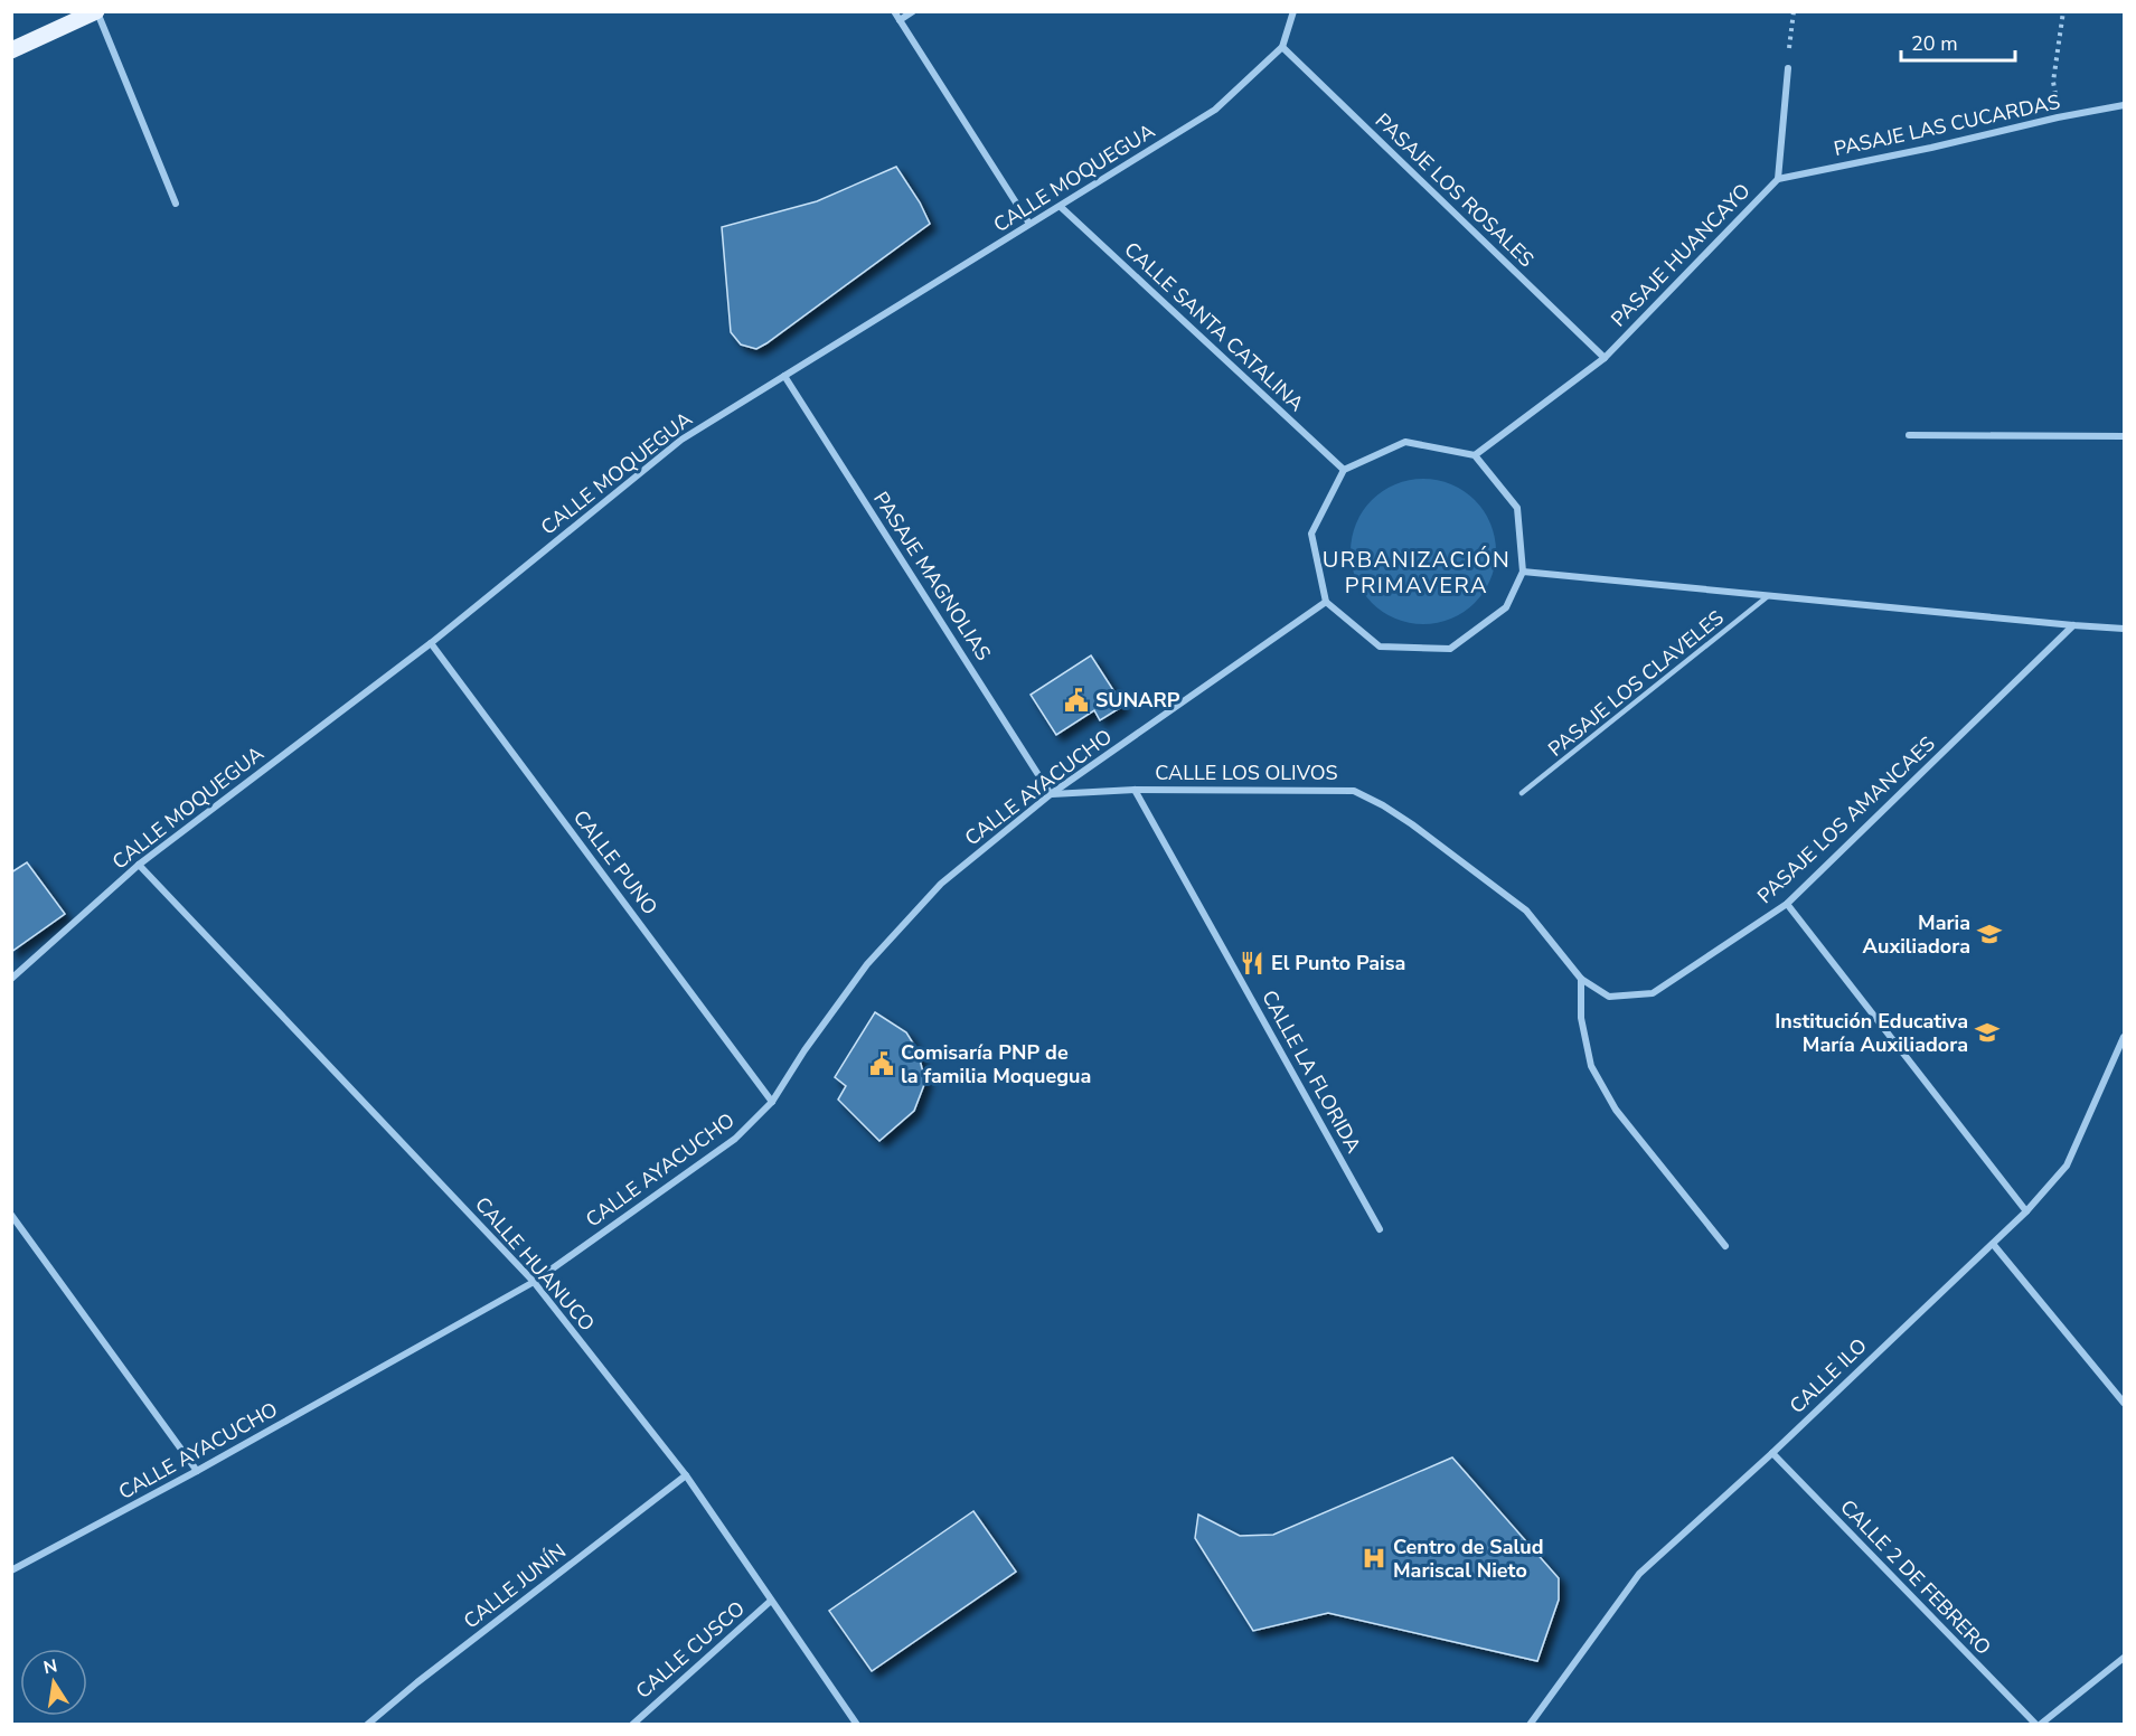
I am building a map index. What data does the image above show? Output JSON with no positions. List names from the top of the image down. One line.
{"streets":{"street":["PASAJE LAS CUCARDAS","CALLE MOQUEGUA","PASAJE LOS ROSALES","PASAJE HUANCAYO","CALLE SANTA CATALINA","PASAJE MAGNOLIAS","CALLE LOS OLIVOS","CALLE AYACUCHO","PASAJE LOS AMANCAES","CALLE PUNO","CALLE LA FLORIDA","CALLE HUANUCO","CALLE ILO","CALLE 2 DE FEBRERO","CALLE JUNÍN","CALLE CUSCO"],"lane":["PASAJE LOS CLAVELES"]},"crossings":[["PASAJE LAS CUCARDAS","PASAJE HUANCAYO"],["CALLE MOQUEGUA","PASAJE LOS ROSALES"],["CALLE MOQUEGUA","CALLE SANTA CATALINA"],["CALLE MOQUEGUA","PASAJE MAGNOLIAS"],["CALLE MOQUEGUA","CALLE PUNO"],["CALLE MOQUEGUA","CALLE HUANUCO"],["PASAJE LOS ROSALES","PASAJE HUANCAYO"],["PASAJE HUANCAYO","CALLE SANTA CATALINA"],["PASAJE HUANCAYO","CALLE AYACUCHO"],["CALLE SANTA CATALINA","CALLE AYACUCHO"],["PASAJE MAGNOLIAS","CALLE LOS OLIVOS"],["PASAJE MAGNOLIAS","CALLE AYACUCHO"],["CALLE LOS OLIVOS","CALLE AYACUCHO"],["CALLE LOS OLIVOS","PASAJE LOS AMANCAES"],["CALLE LOS OLIVOS","CALLE LA FLORIDA"],["CALLE AYACUCHO","CALLE PUNO"],["CALLE AYACUCHO","CALLE HUANUCO"],["CALLE HUANUCO","CALLE JUNÍN"],["CALLE HUANUCO","CALLE CUSCO"],["CALLE ILO","CALLE 2 DE FEBRERO"]],"districts":["URBANIZACIÓN PRIMAVERA"],"places":{"public building":["SUNARP","Comisaría PNP de la familia Moquegua"],"school or university":["Maria Auxiliadora","Institución Educativa María Auxiliadora"],"restaurant":["El Punto Paisa"],"hospital":["Centro de Salud Mariscal Nieto"]},"scale_bar":"20 m","north":"top"}
